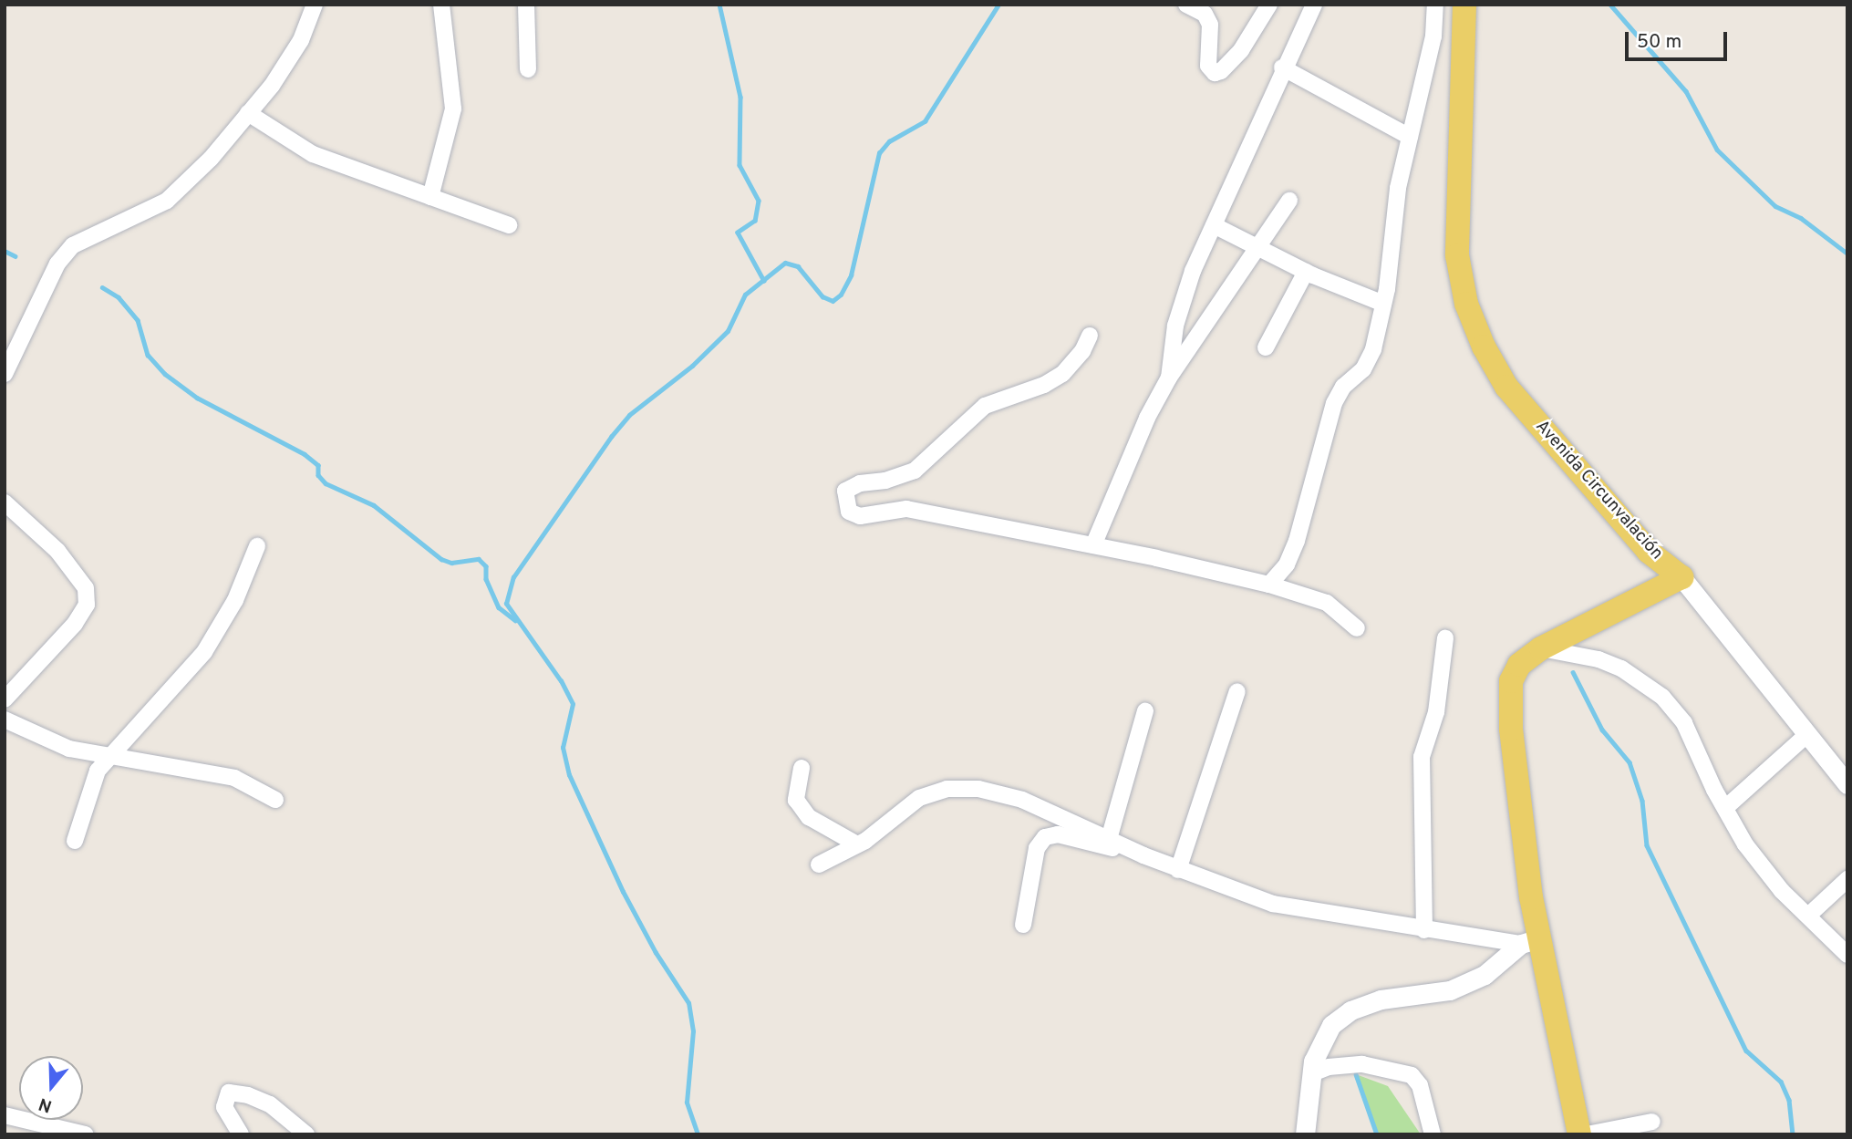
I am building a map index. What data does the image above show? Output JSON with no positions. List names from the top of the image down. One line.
{"streets":{"main road":["Avenida Circunvalación"]},"scale_bar":"50 m","north":"bottom"}
